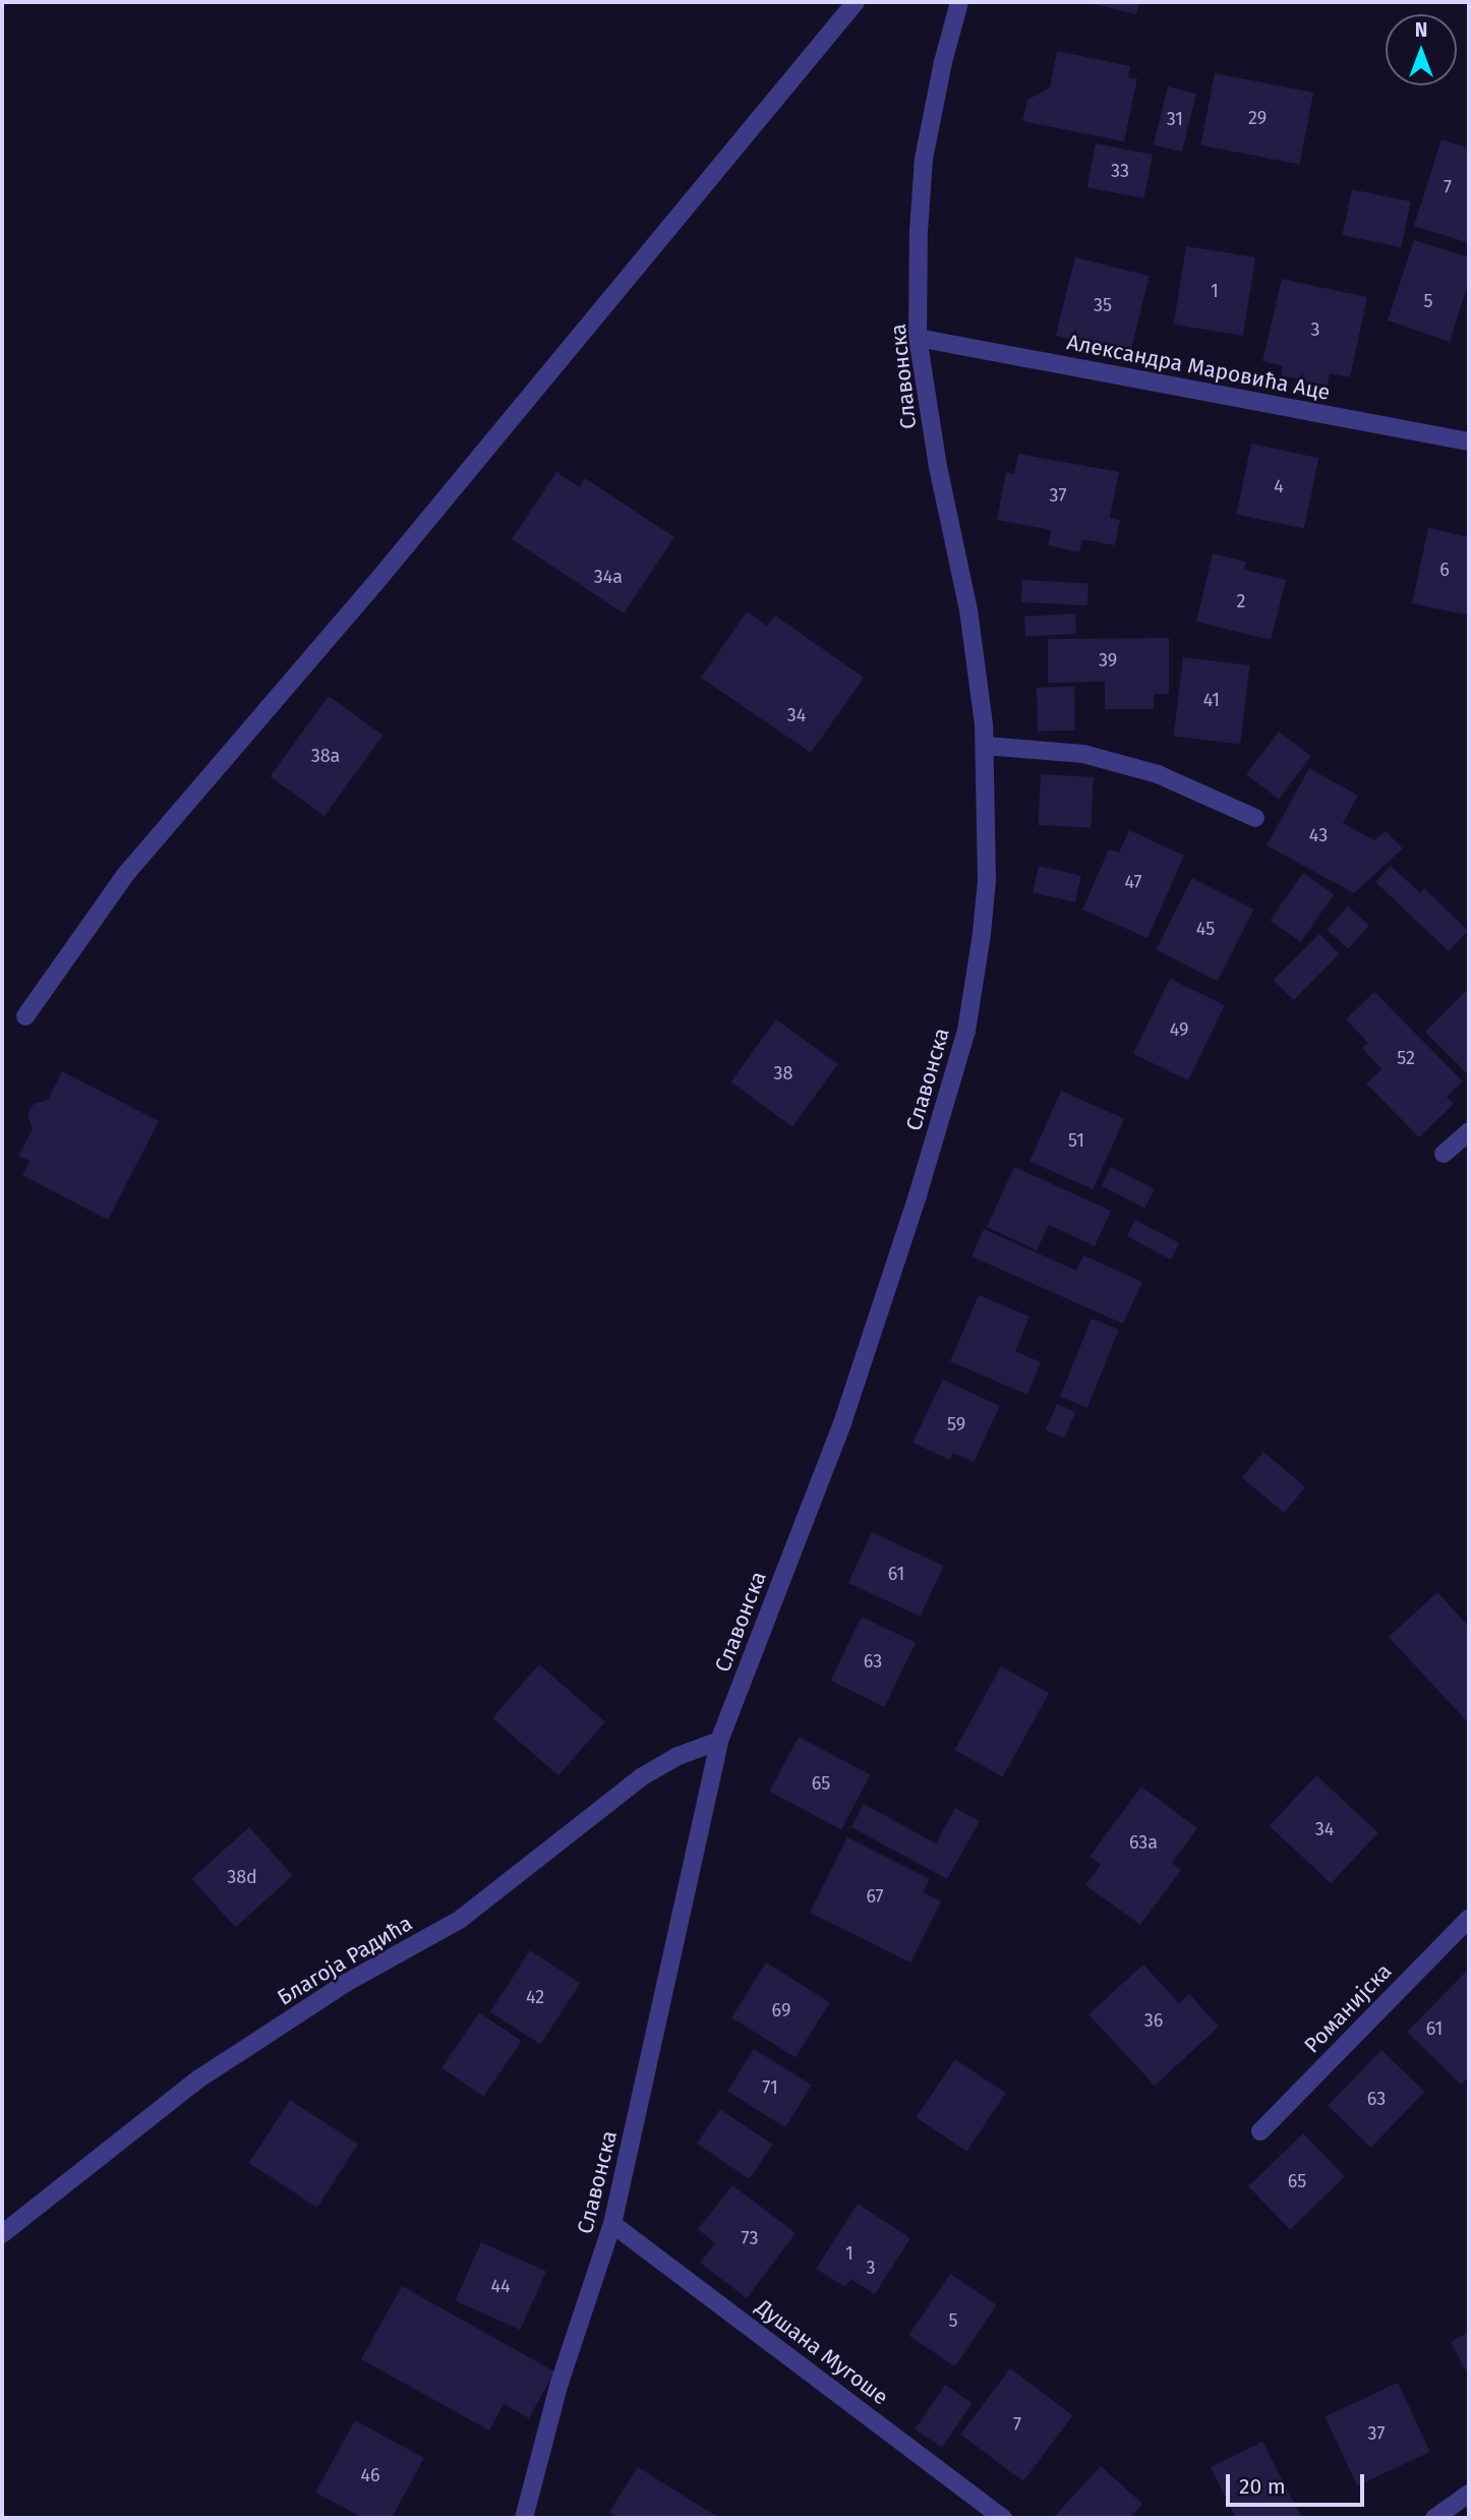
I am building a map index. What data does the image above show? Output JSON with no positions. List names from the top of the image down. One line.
{"streets":{"street":["Александра Маровића Аце","Славонска","Благоја Радића","Романијска","Душана Мугоше"]},"crossings":[["Александра Маровића Аце","Славонска"],["Славонска","Благоја Радића"],["Славонска","Душана Мугоше"]],"house_numbers":["29","31","33","7","1","5","35","3","4","37","6","34a","2","39","41","34","38a","43","47","45","49","52","38","51","59","61","63","65","34","63a","38d","67","42","69","36","61","71","63","65","73","1","3","44","5","7","37","46"],"scale_bar":"20 m","north":"top"}
